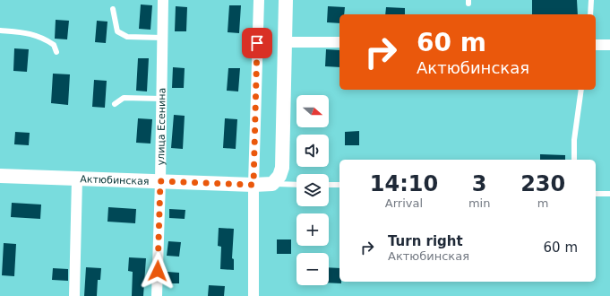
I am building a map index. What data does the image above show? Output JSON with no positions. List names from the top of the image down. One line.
{"streets":{"street":["улица Есенина","Актюбинская"]},"crossings":[["улица Есенина","Актюбинская"]],"north":"right","page":{"turn":["60 m","Актюбинская"],"map_buttons":["+","−"],"eta":["14:10","Arrival","3","min","230","m"],"list":[{"name":"Turn right","note":"Актюбинская","value":"60 m"}]}}
